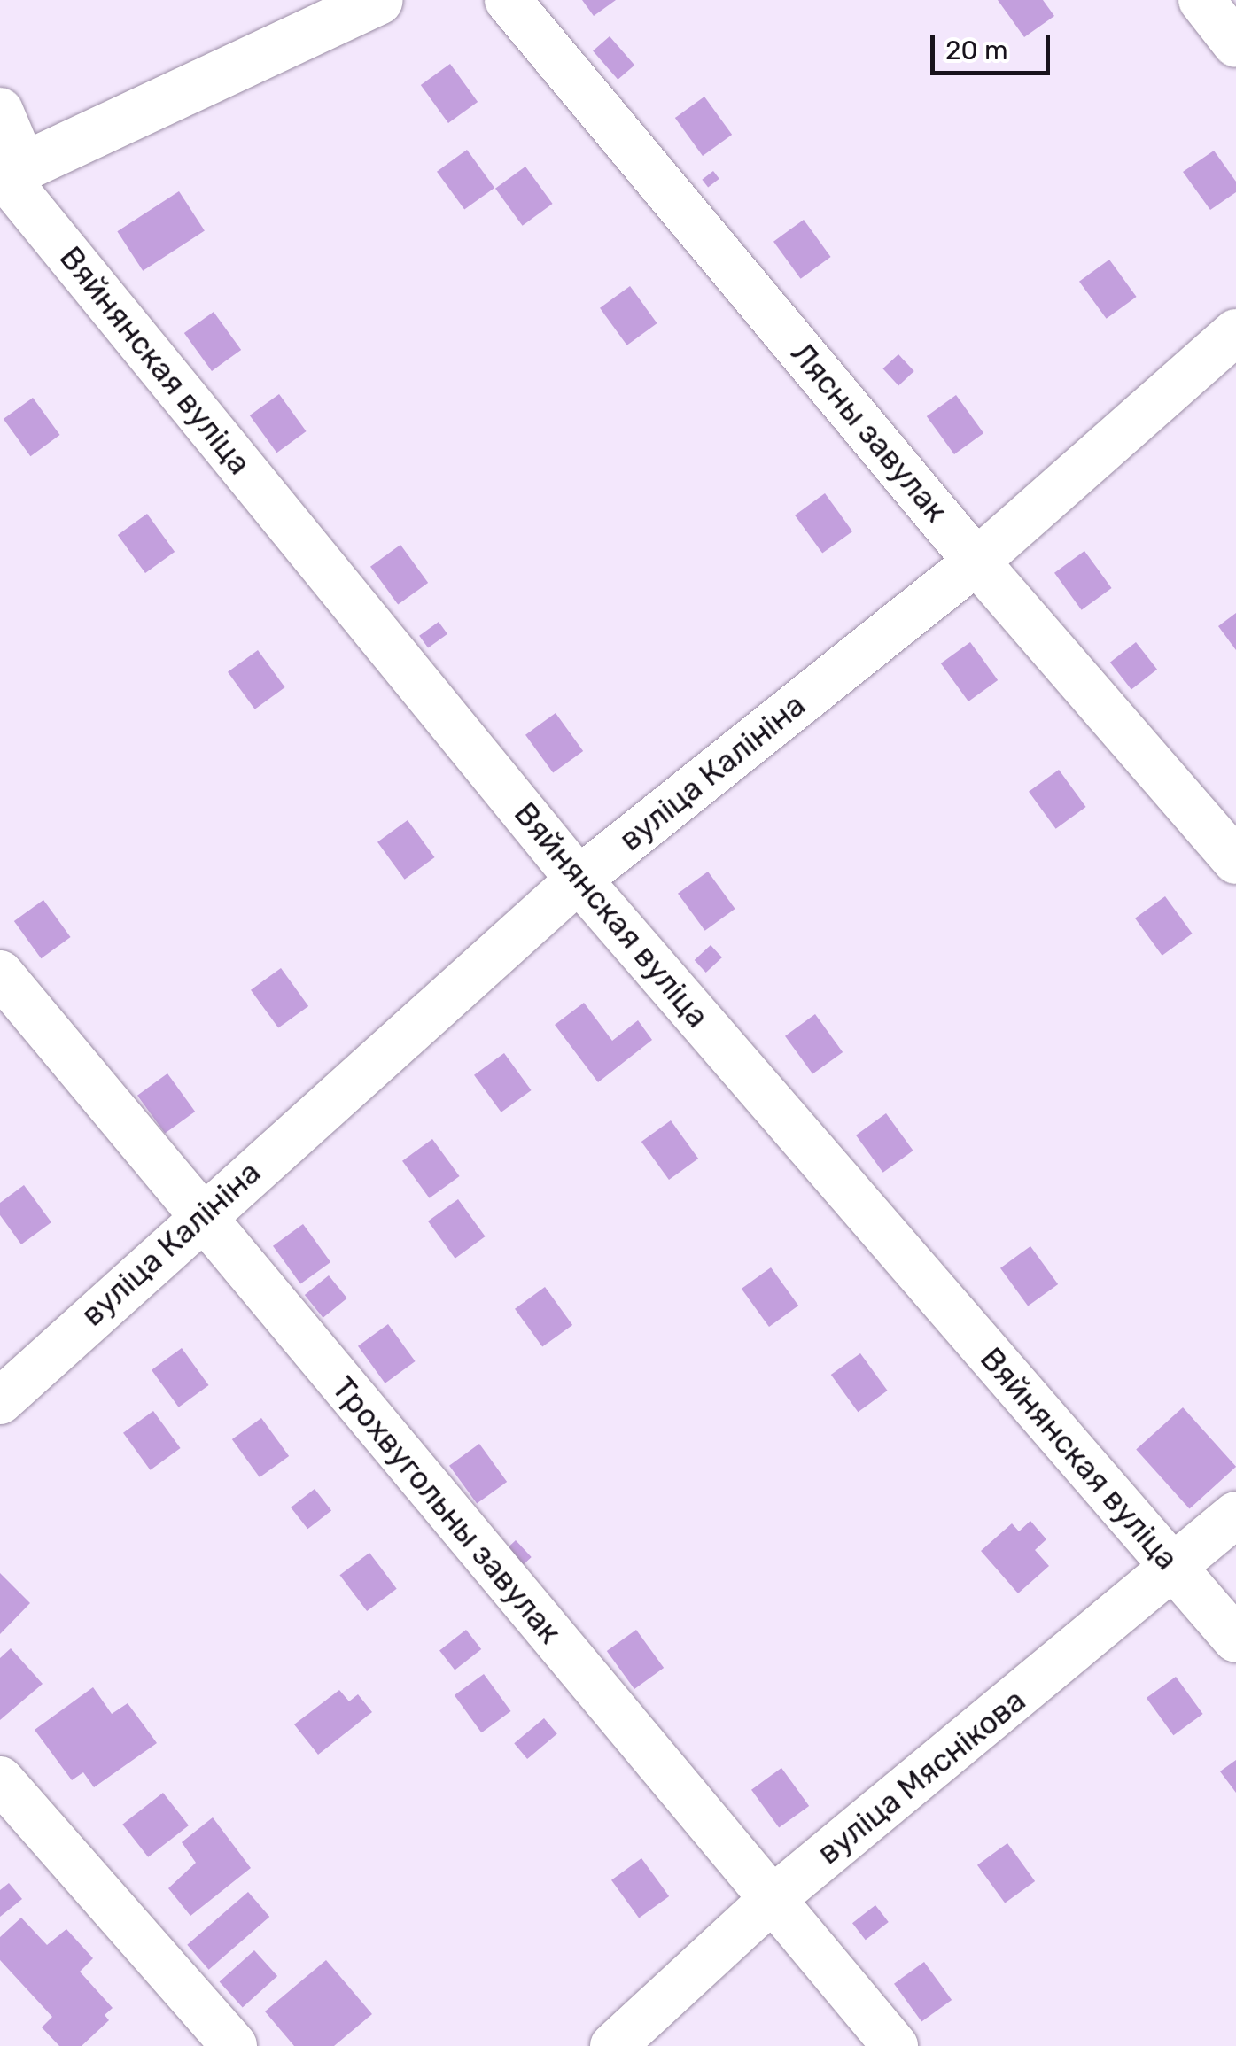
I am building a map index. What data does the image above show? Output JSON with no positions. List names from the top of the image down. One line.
{"streets":{"street":["Вяйнянская вуліца","Лясны завулак","вуліца Калініна","Трохвугольны завулак","вуліца Мяснікова"]},"crossings":[["Вяйнянская вуліца","вуліца Калініна"],["Вяйнянская вуліца","вуліца Мяснікова"],["Лясны завулак","вуліца Калініна"],["вуліца Калініна","Трохвугольны завулак"],["Трохвугольны завулак","вуліца Мяснікова"]],"scale_bar":"20 m"}
